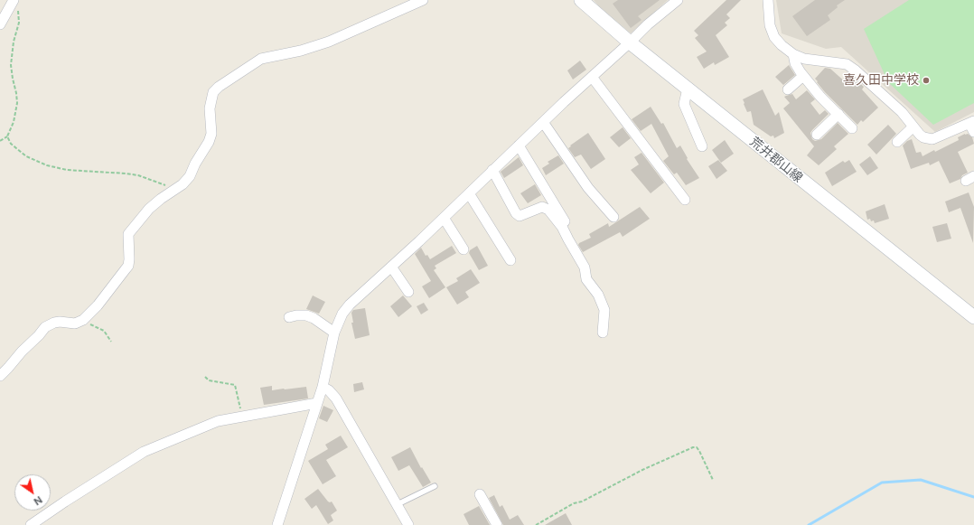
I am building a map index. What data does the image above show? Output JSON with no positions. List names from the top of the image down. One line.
{"streets":{"main road":["荒井郡山線"]},"places":["喜久田中学校"],"north":"bottom right"}
